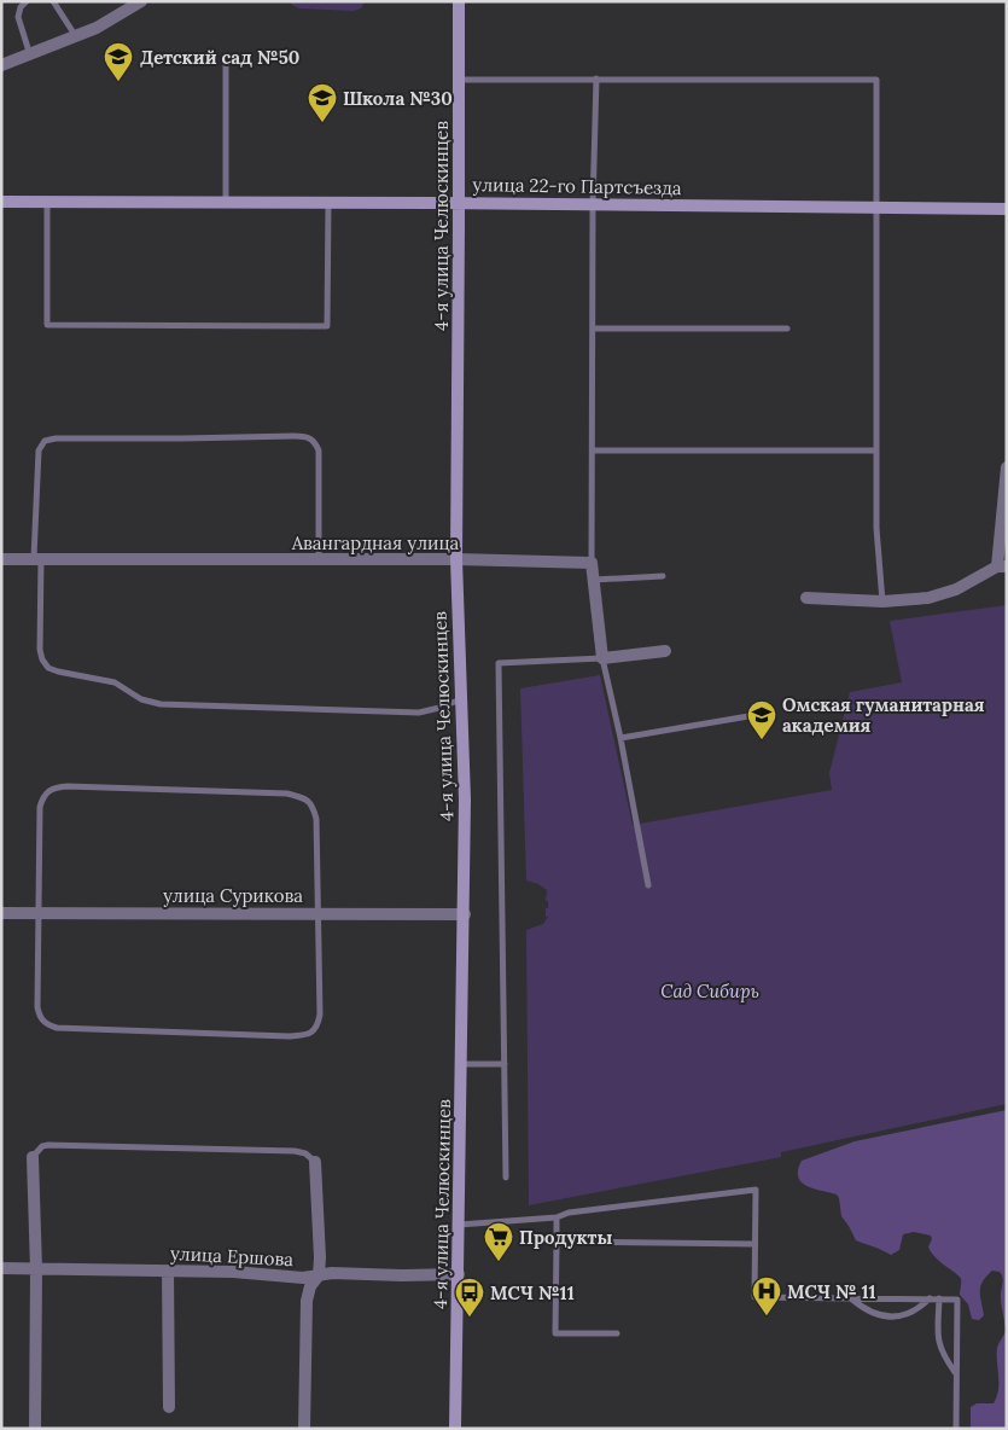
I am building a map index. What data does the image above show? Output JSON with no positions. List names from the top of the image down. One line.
{"streets":{"main road":["улица 22-го Партсъезда","4-я улица Челюскинцев"],"street":["Авангардная улица","улица Сурикова","улица Ершова"]},"crossings":[["улица 22-го Партсъезда","4-я улица Челюскинцев"],["4-я улица Челюскинцев","Авангардная улица"],["4-я улица Челюскинцев","улица Сурикова"],["4-я улица Челюскинцев","улица Ершова"]],"parks":["Сад Сибирь"],"places":{"school or university":["Детский сад №50","Школа №30","Омская гуманитарная академия"],"supermarket":["Продукты"],"hospital":["МСЧ № 11"],"bus stop":["МСЧ №11"]}}
